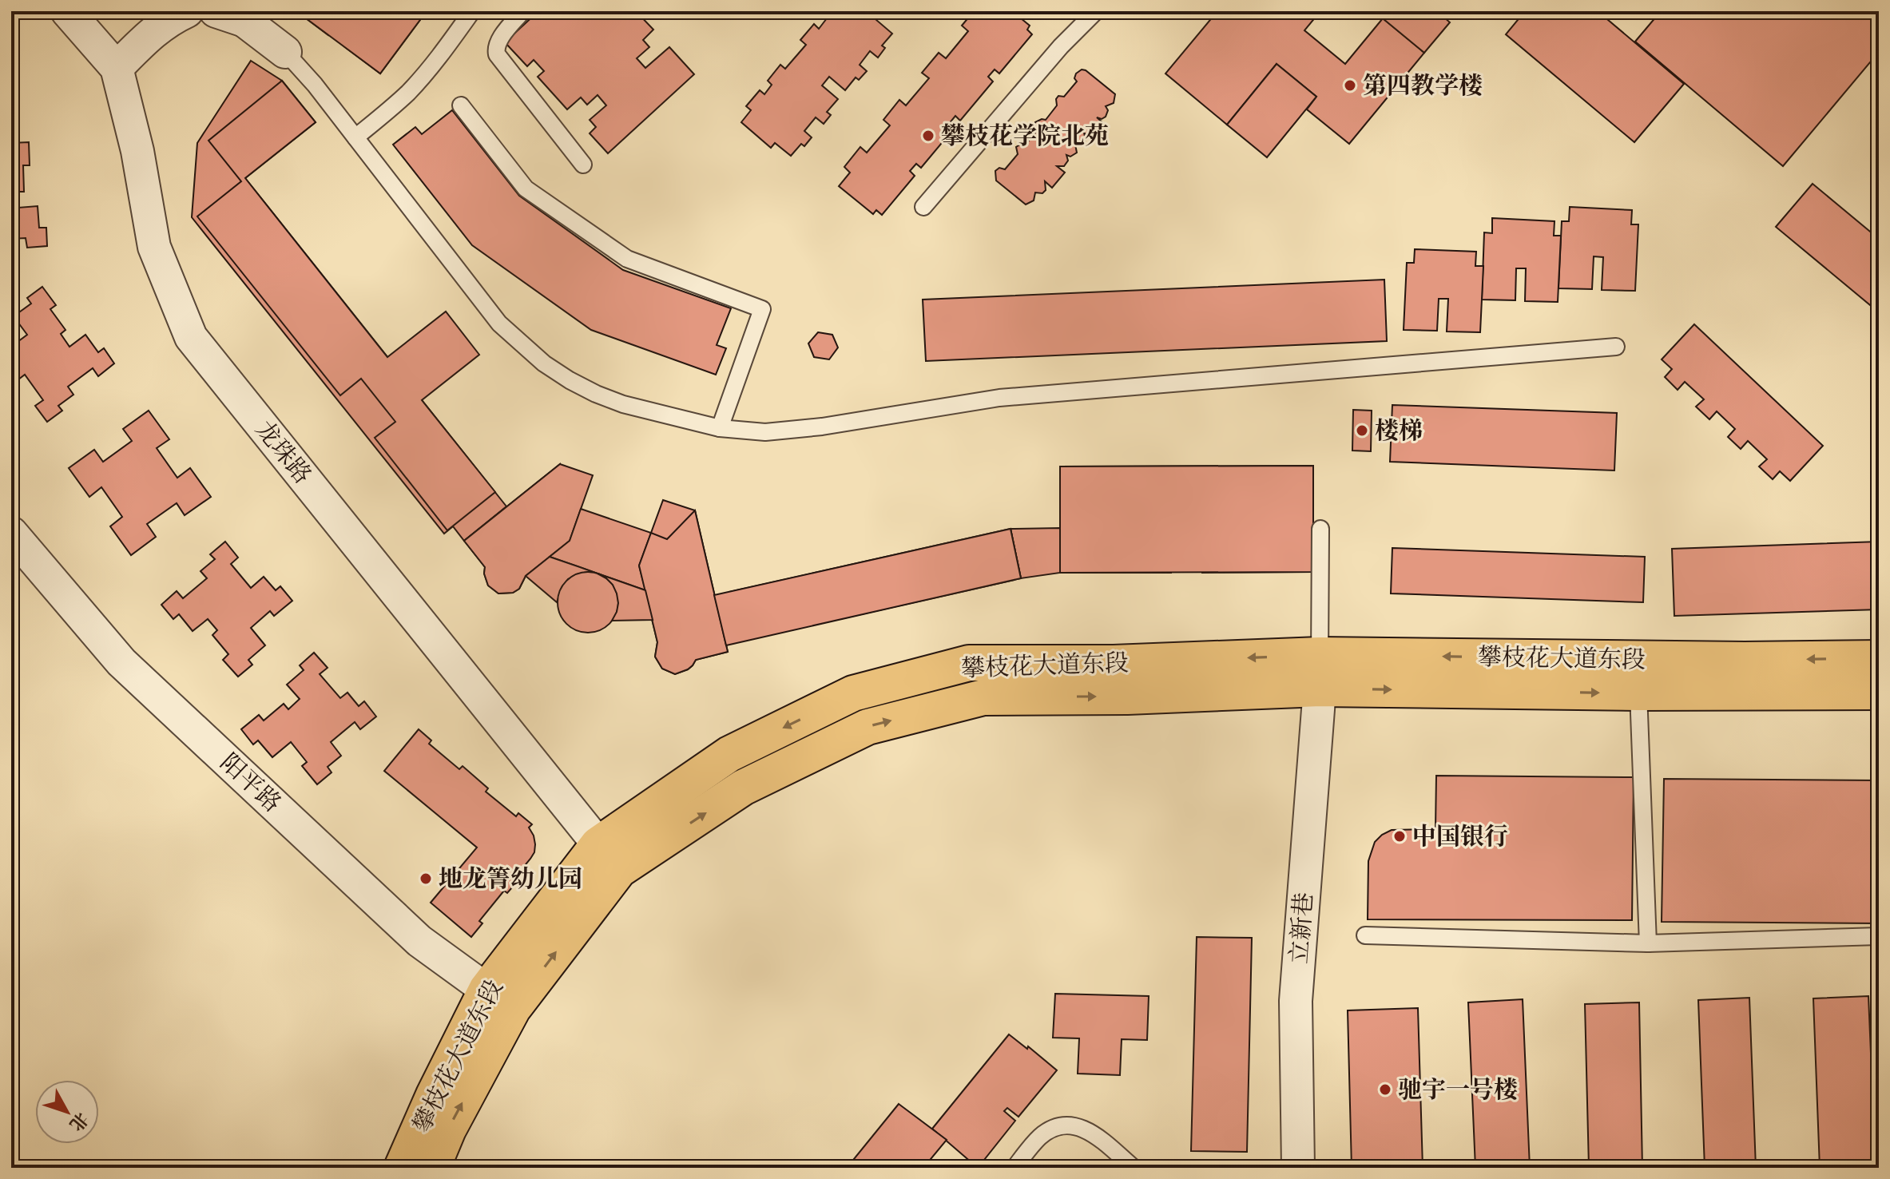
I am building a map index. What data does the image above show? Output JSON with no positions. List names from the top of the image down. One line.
{"streets":{"highway":["攀枝花大道东段"],"street":["龙珠路","阳平路","立新巷"]},"crossings":[["龙珠路","攀枝花大道东段"],["攀枝花大道东段","阳平路"],["攀枝花大道东段","立新巷"]],"places":["第四教学楼","攀枝花学院北苑","楼梯","中国银行","地龙箐幼儿园","驰宇一号楼"],"north":"bottom right"}
